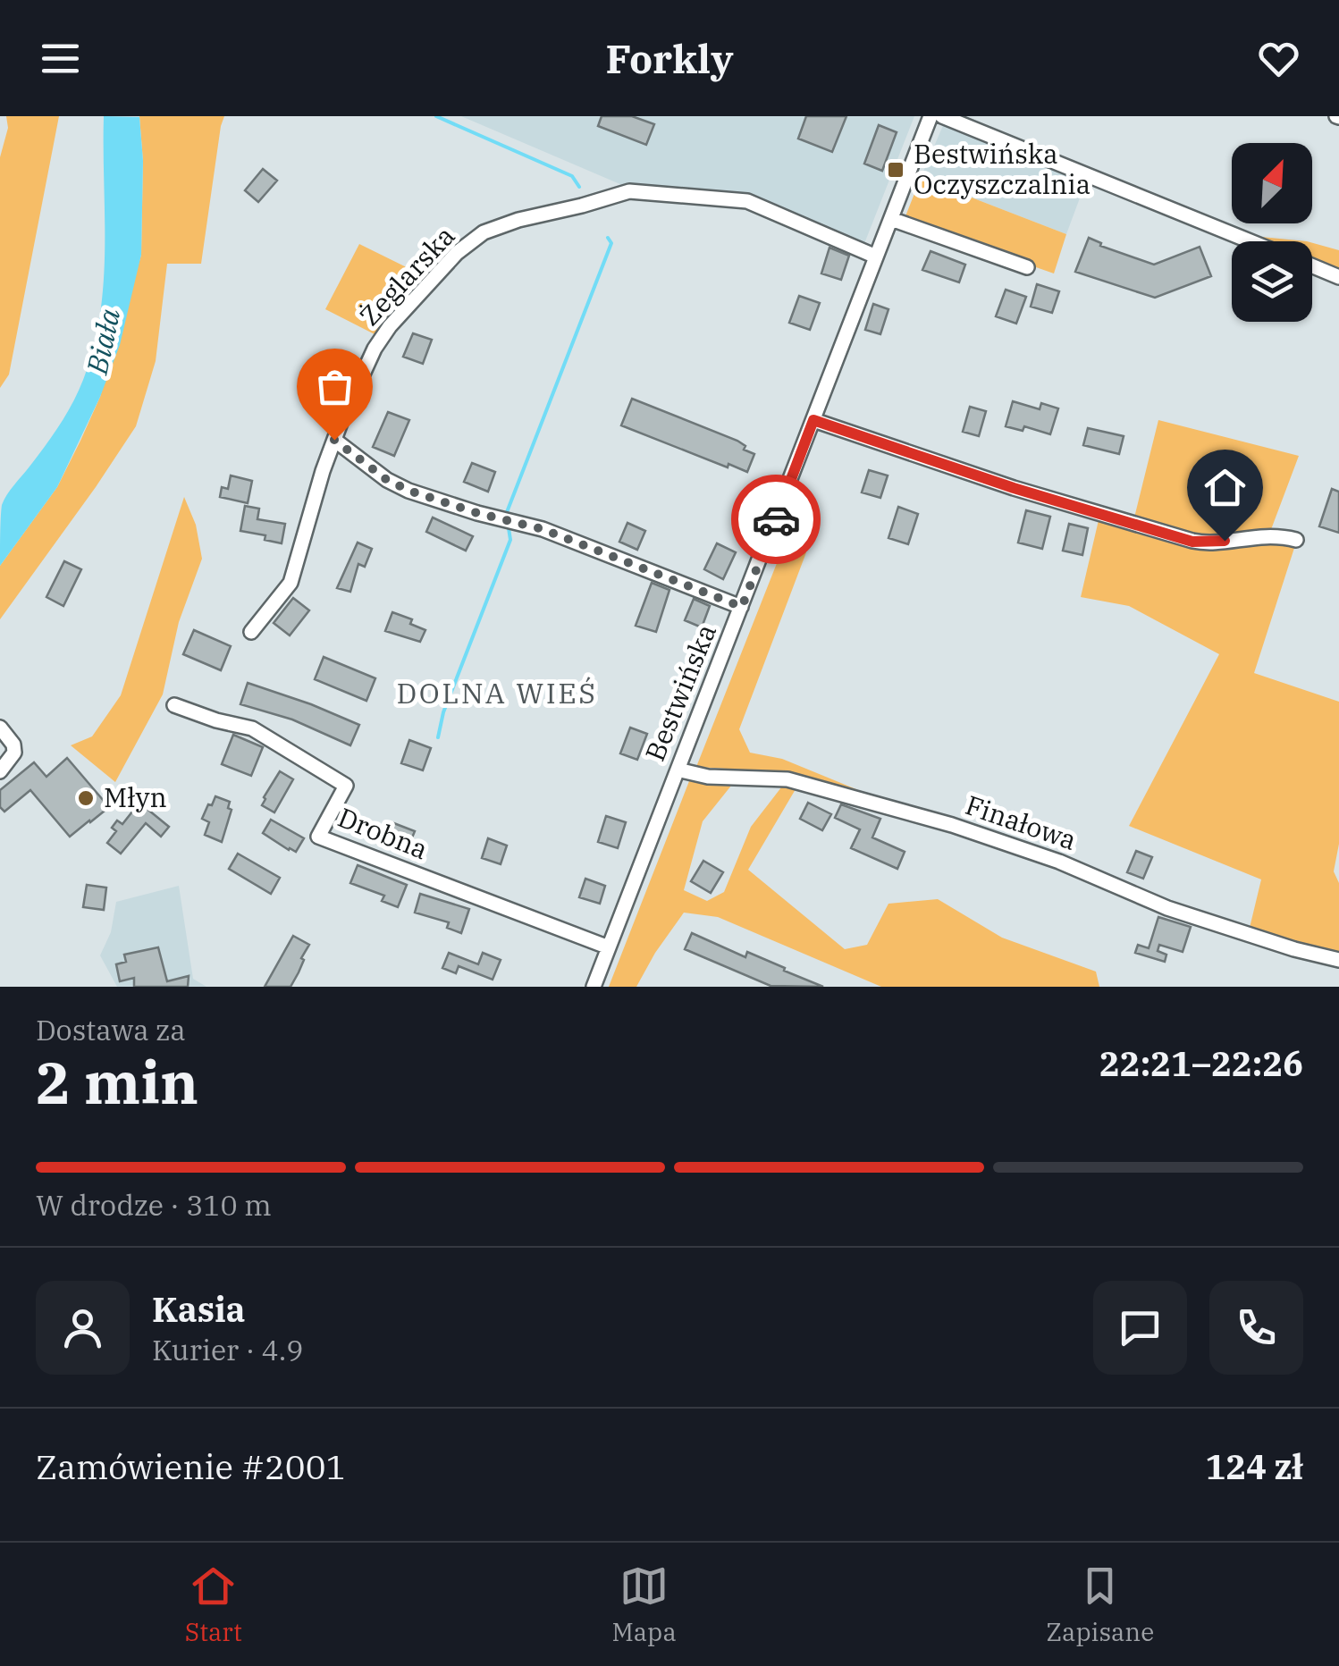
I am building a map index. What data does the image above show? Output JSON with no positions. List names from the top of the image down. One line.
{"streets":{"street":["Żeglarska","Bestwińska","Finałowa","Drobna"]},"crossings":[["Żeglarska","Bestwińska"],["Bestwińska","Finałowa"],["Bestwińska","Drobna"]],"districts":["DOLNA WIEŚ"],"water":["Biała"],"places":{"transit":["Bestwińska Oczyszczalnia"],"other":["Młyn"]},"north":"top right","page":{"header":"Forkly","heading":["2 min","Dostawa za","22:21–22:26"],"panel":["Kasia","Kurier · 4.9","Zamówienie #2001","124 zł"],"bar":"W drodze · 310 m","tabs":["Start","Mapa","Zapisane"]}}
